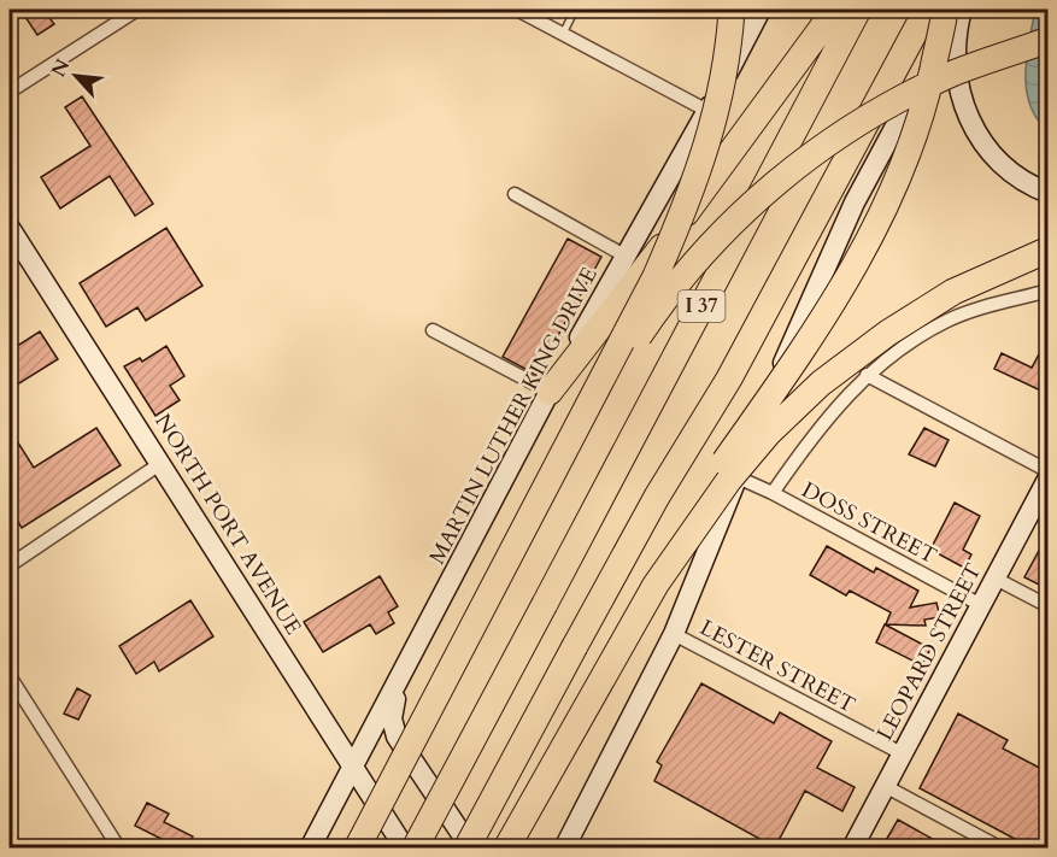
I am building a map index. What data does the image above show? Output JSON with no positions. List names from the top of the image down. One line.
{"streets":{"highway":["I 37"],"main road":["MARTIN LUTHER KING DRIVE","NORTH PORT AVENUE","LEOPARD STREET"],"street":["DOSS STREET","LESTER STREET"]},"crossings":[["MARTIN LUTHER KING DRIVE","NORTH PORT AVENUE"],["DOSS STREET","LEOPARD STREET"],["LEOPARD STREET","LESTER STREET"]],"north":"top left"}
